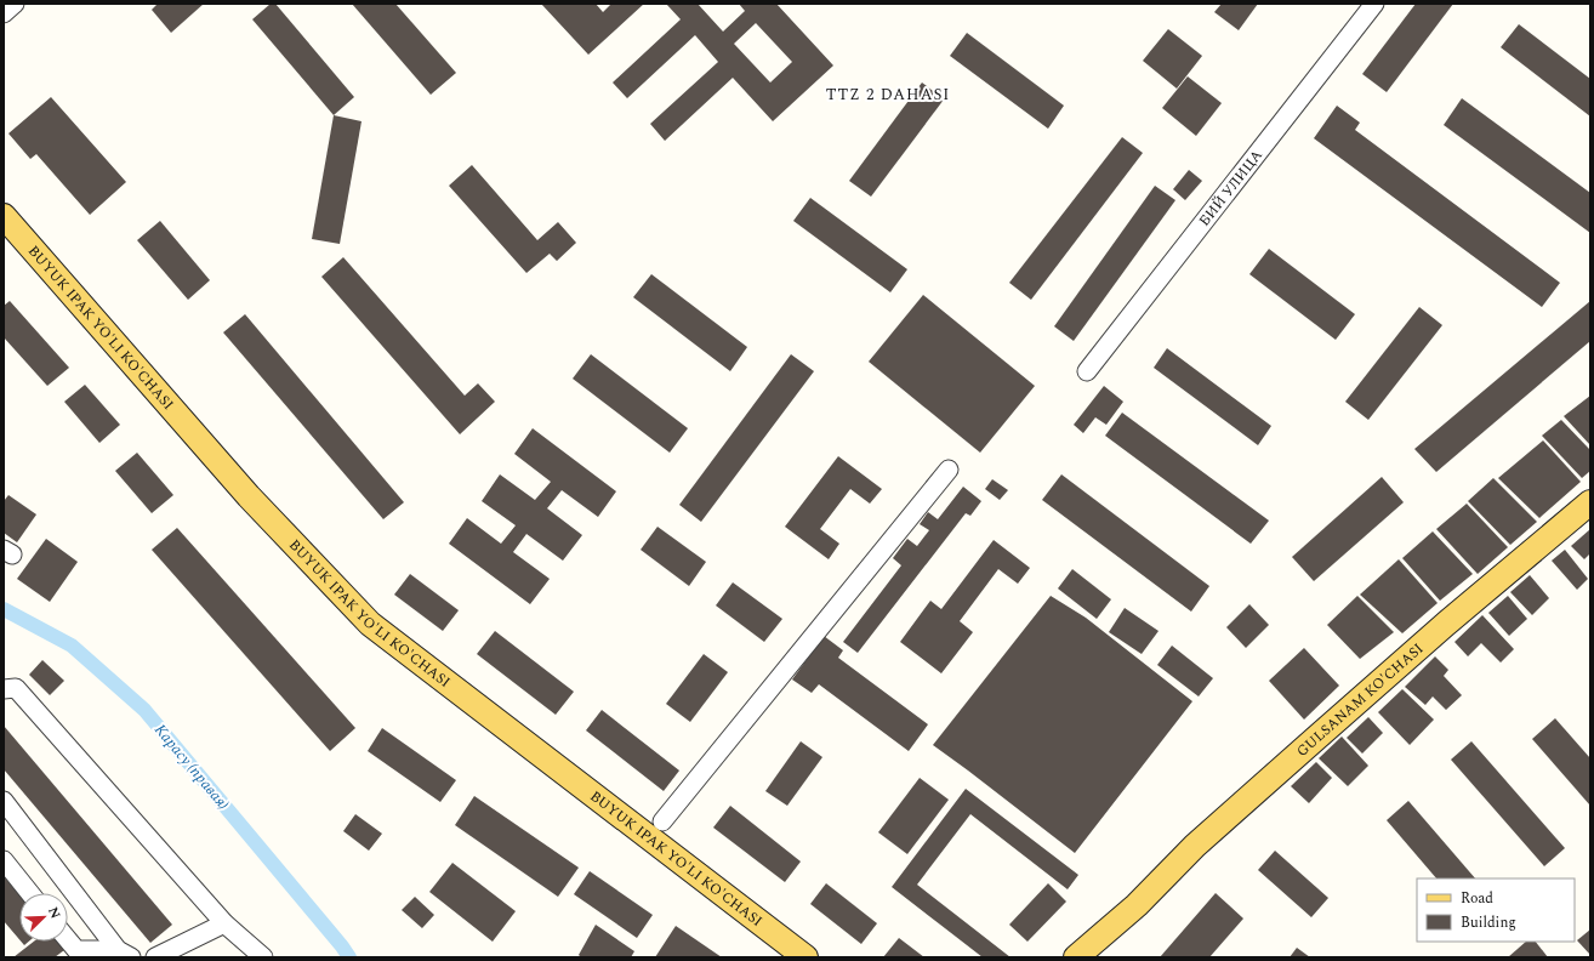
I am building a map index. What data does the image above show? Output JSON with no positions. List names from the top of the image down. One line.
{"streets":{"main road":["BUYUK IPAK YO'LI KO'CHASI","GULSANAM KO'CHASI"],"street":["БИЙ УЛИЦА"]},"districts":["TTZ 2 DAHASI"],"water":["Карасу (правая)"],"legend":["Road","Building"],"north":"top right"}
